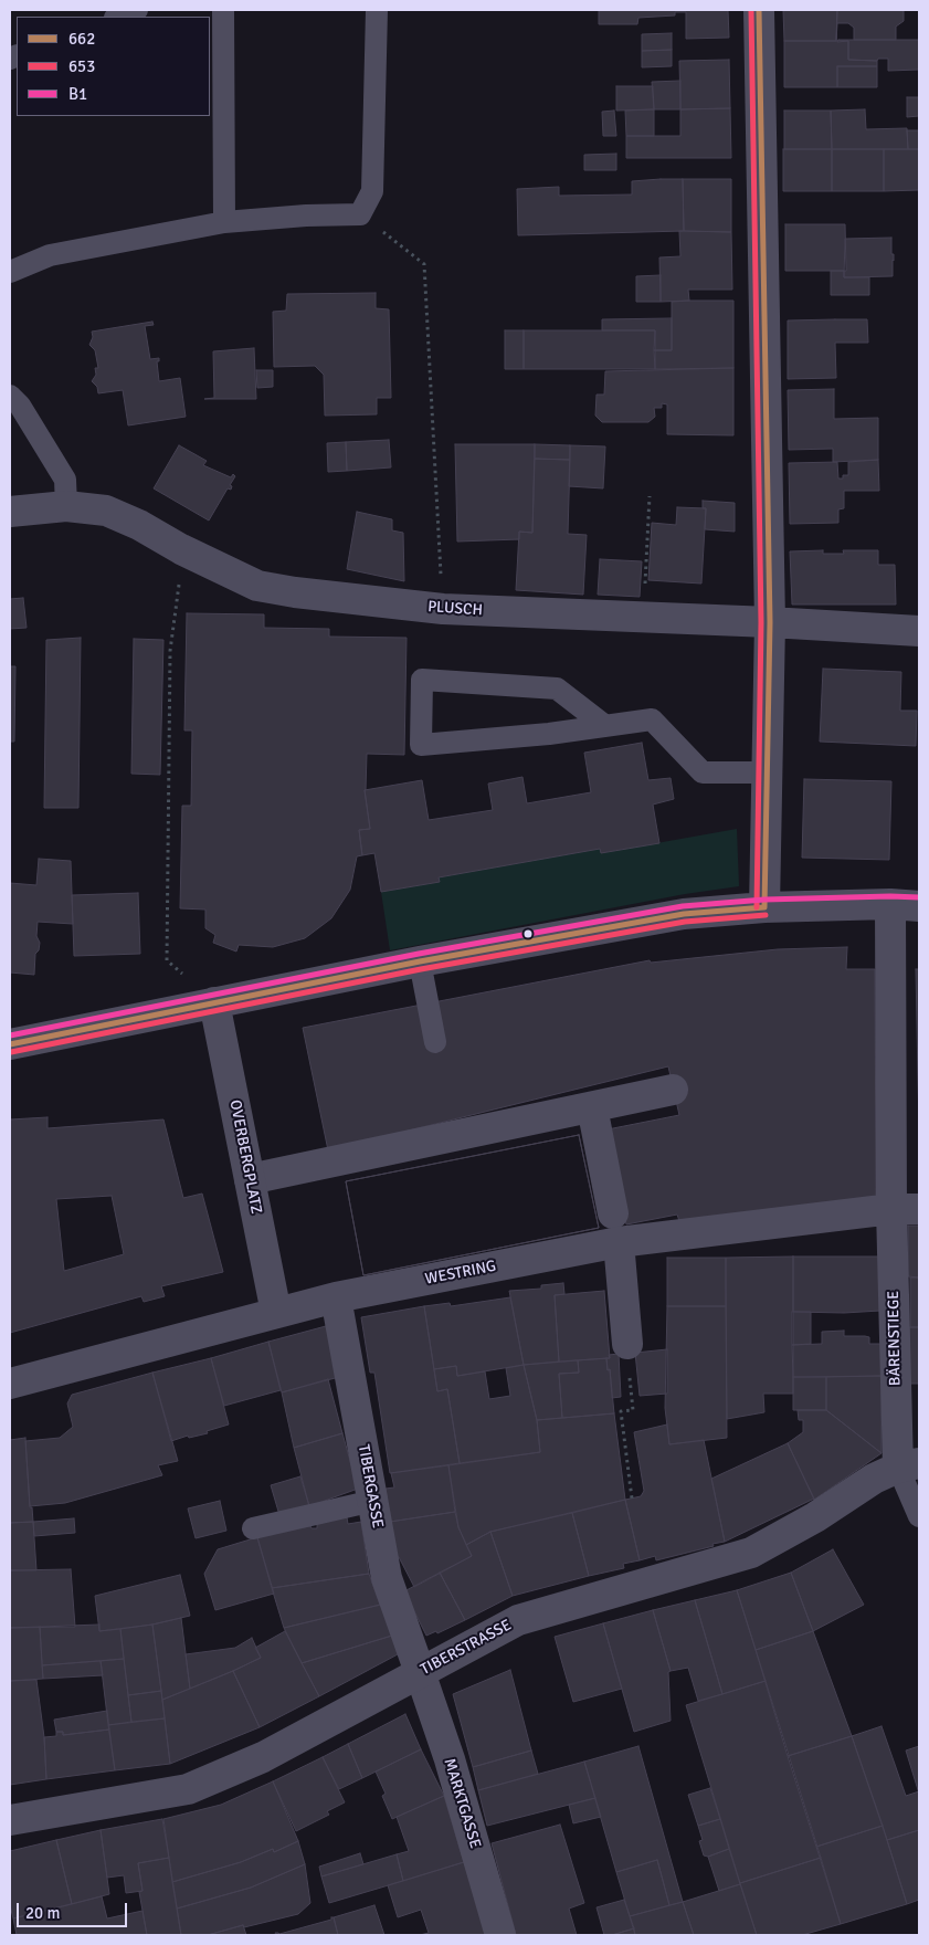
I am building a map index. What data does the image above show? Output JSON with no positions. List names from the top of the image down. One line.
{"streets":{"street":["PLUSCH","OVERBERGPLATZ","WESTRING","BÄRENSTIEGE","TIBERGASSE","TIBERSTRASSE","MARKTGASSE"]},"crossings":[["OVERBERGPLATZ","WESTRING"],["WESTRING","BÄRENSTIEGE"],["WESTRING","TIBERGASSE"],["BÄRENSTIEGE","TIBERSTRASSE"],["TIBERGASSE","TIBERSTRASSE"],["TIBERGASSE","MARKTGASSE"],["TIBERSTRASSE","MARKTGASSE"]],"lines":["transit line 662","transit line 653","transit line B1"],"legend":["662","653","B1"],"scale_bar":"20 m"}
